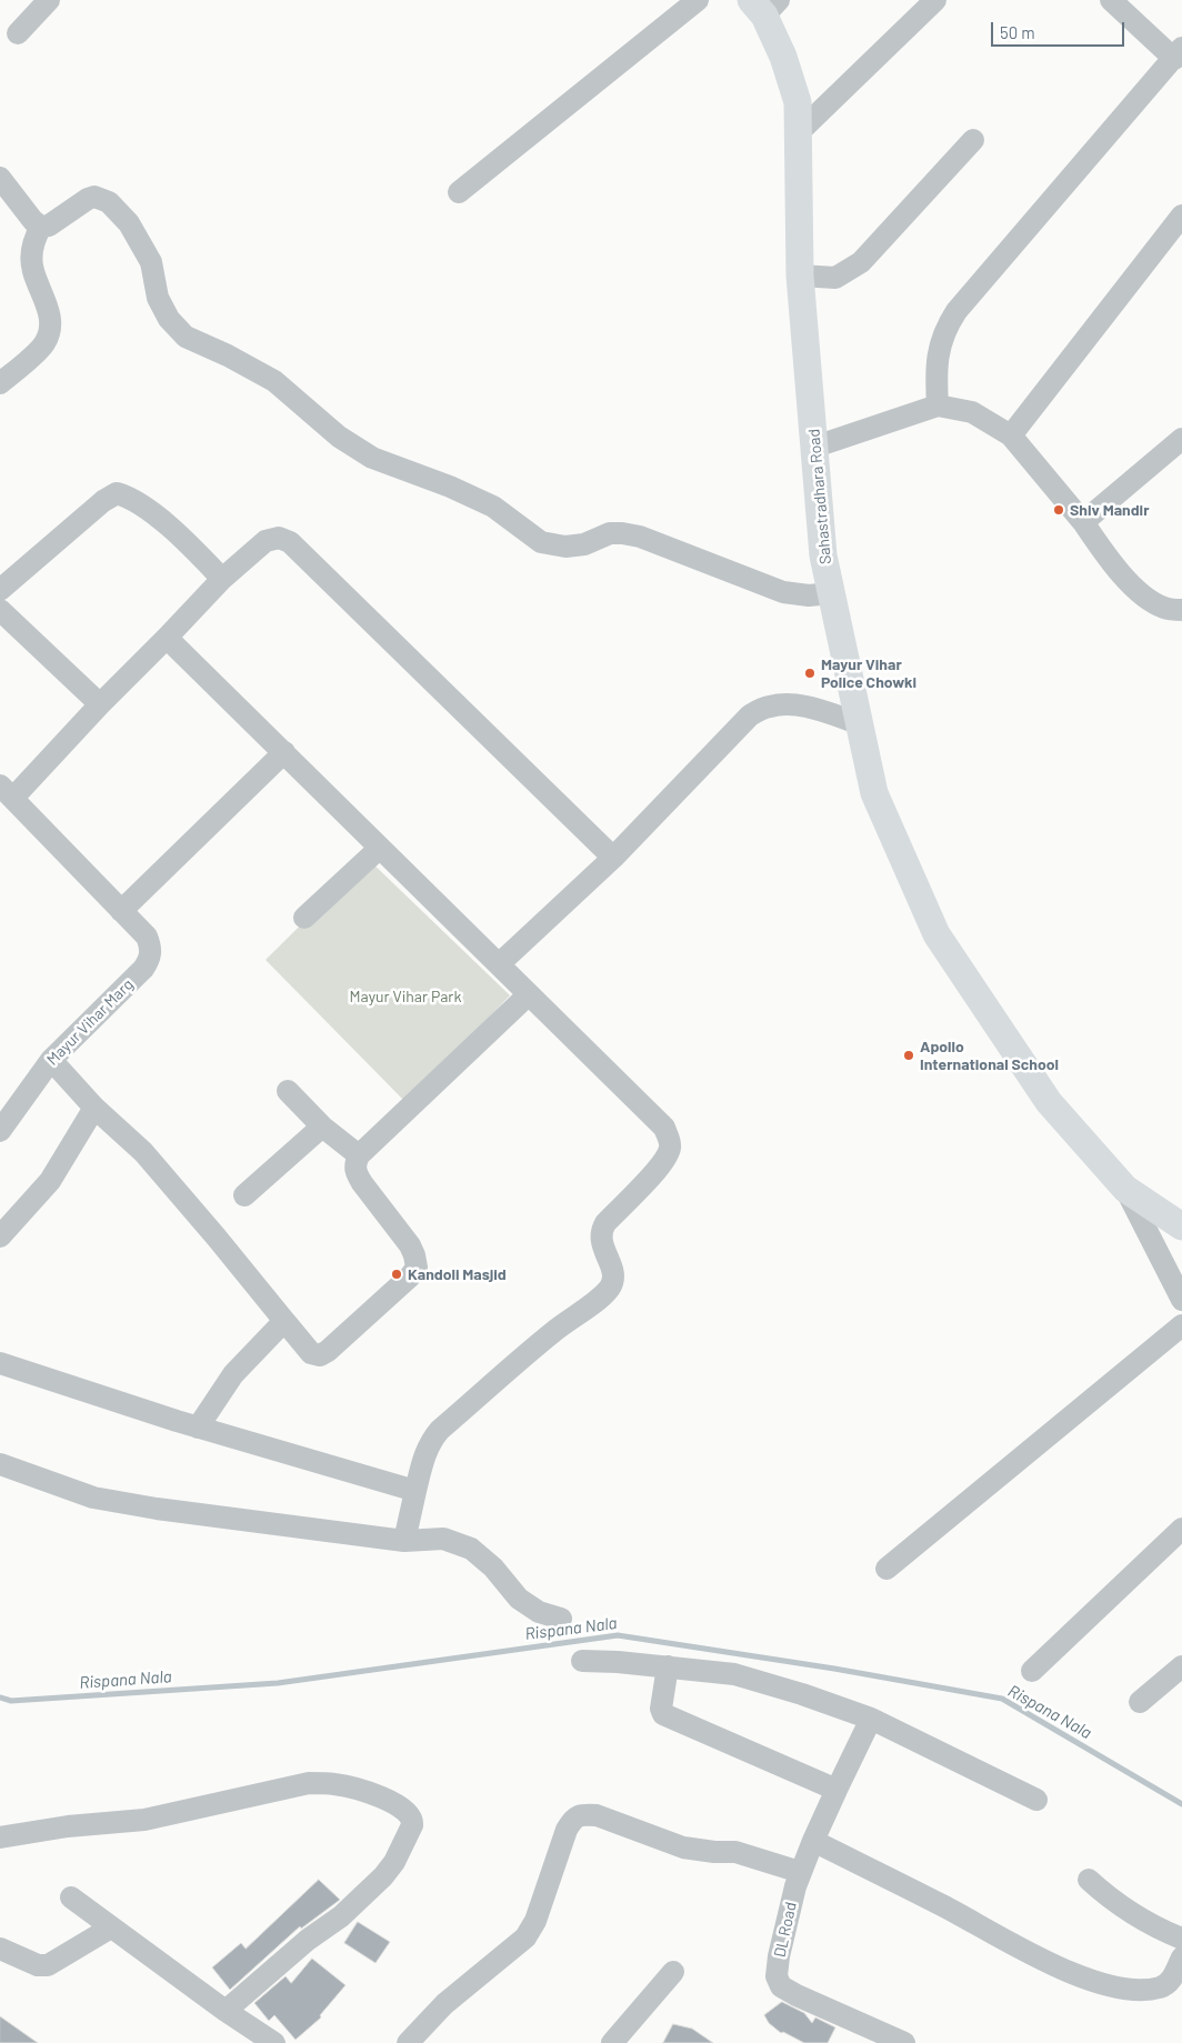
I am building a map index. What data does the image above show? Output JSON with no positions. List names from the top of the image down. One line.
{"streets":{"main road":["Sahastradhara Road"],"street":["Mayur Vihar Marg","DL Road"]},"water":["Rispana Nala"],"parks":["Mayur Vihar Park"],"places":["Shiv Mandir","Mayur Vihar Police Chowki","Apollo International School","Kandoli Masjid"],"scale_bar":"50 m"}
